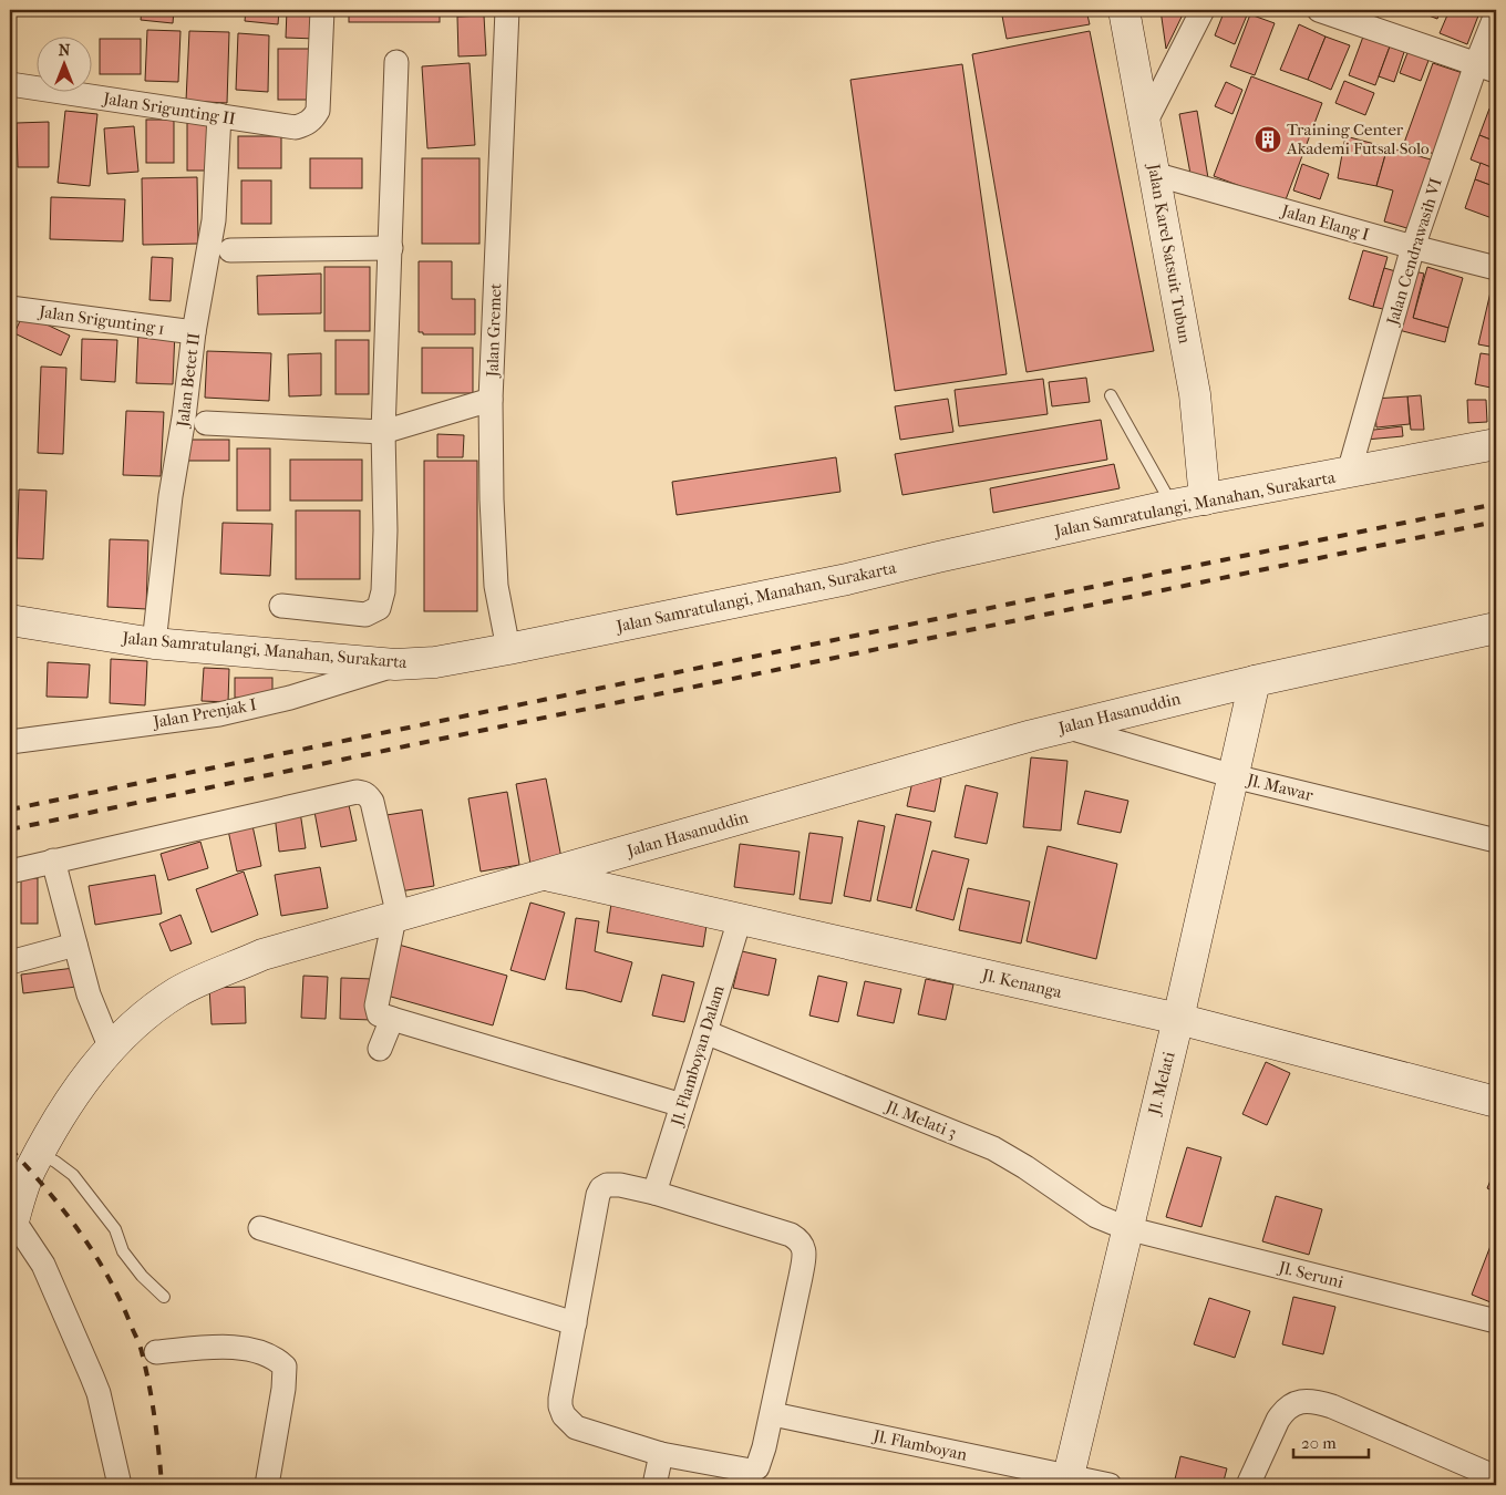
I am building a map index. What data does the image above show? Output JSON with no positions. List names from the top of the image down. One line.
{"streets":{"main road":["Jalan Karel Satsuit Tubun","Jalan Samratulangi, Manahan, Surakarta","Jalan Hasanuddin","Jl. Kenanga","Jl. Melati"],"street":["Jalan Srigunting II","Jalan Elang I","Jalan Cendrawasih VI","Jalan Srigunting 1","Jalan Gremet","Jalan Betet II","Jalan Prenjak I","Jl. Mawar","Jl. Flamboyan Dalam","Jl. Melati 3","Jl. Seruni","Jl. Flamboyan"]},"crossings":[["Jalan Srigunting II","Jalan Betet II"],["Jalan Elang I","Jalan Cendrawasih VI"],["Jalan Elang I","Jalan Karel Satsuit Tubun"],["Jalan Karel Satsuit Tubun","Jalan Samratulangi, Manahan, Surakarta"],["Jalan Srigunting 1","Jalan Betet II"],["Jalan Gremet","Jalan Samratulangi, Manahan, Surakarta"],["Jalan Betet II","Jalan Samratulangi, Manahan, Surakarta"],["Jalan Samratulangi, Manahan, Surakarta","Jalan Prenjak I"],["Jalan Hasanuddin","Jl. Mawar"],["Jalan Hasanuddin","Jl. Kenanga"],["Jalan Hasanuddin","Jl. Melati"],["Jl. Mawar","Jl. Melati"],["Jl. Kenanga","Jl. Flamboyan Dalam"],["Jl. Kenanga","Jl. Melati"],["Jl. Flamboyan Dalam","Jl. Melati 3"],["Jl. Melati","Jl. Melati 3"],["Jl. Melati","Jl. Seruni"],["Jl. Melati","Jl. Flamboyan"],["Jl. Melati 3","Jl. Seruni"]],"places":{"building":["Training Center Akademi Futsal Solo"]},"scale_bar":"20 m","north":"top"}
